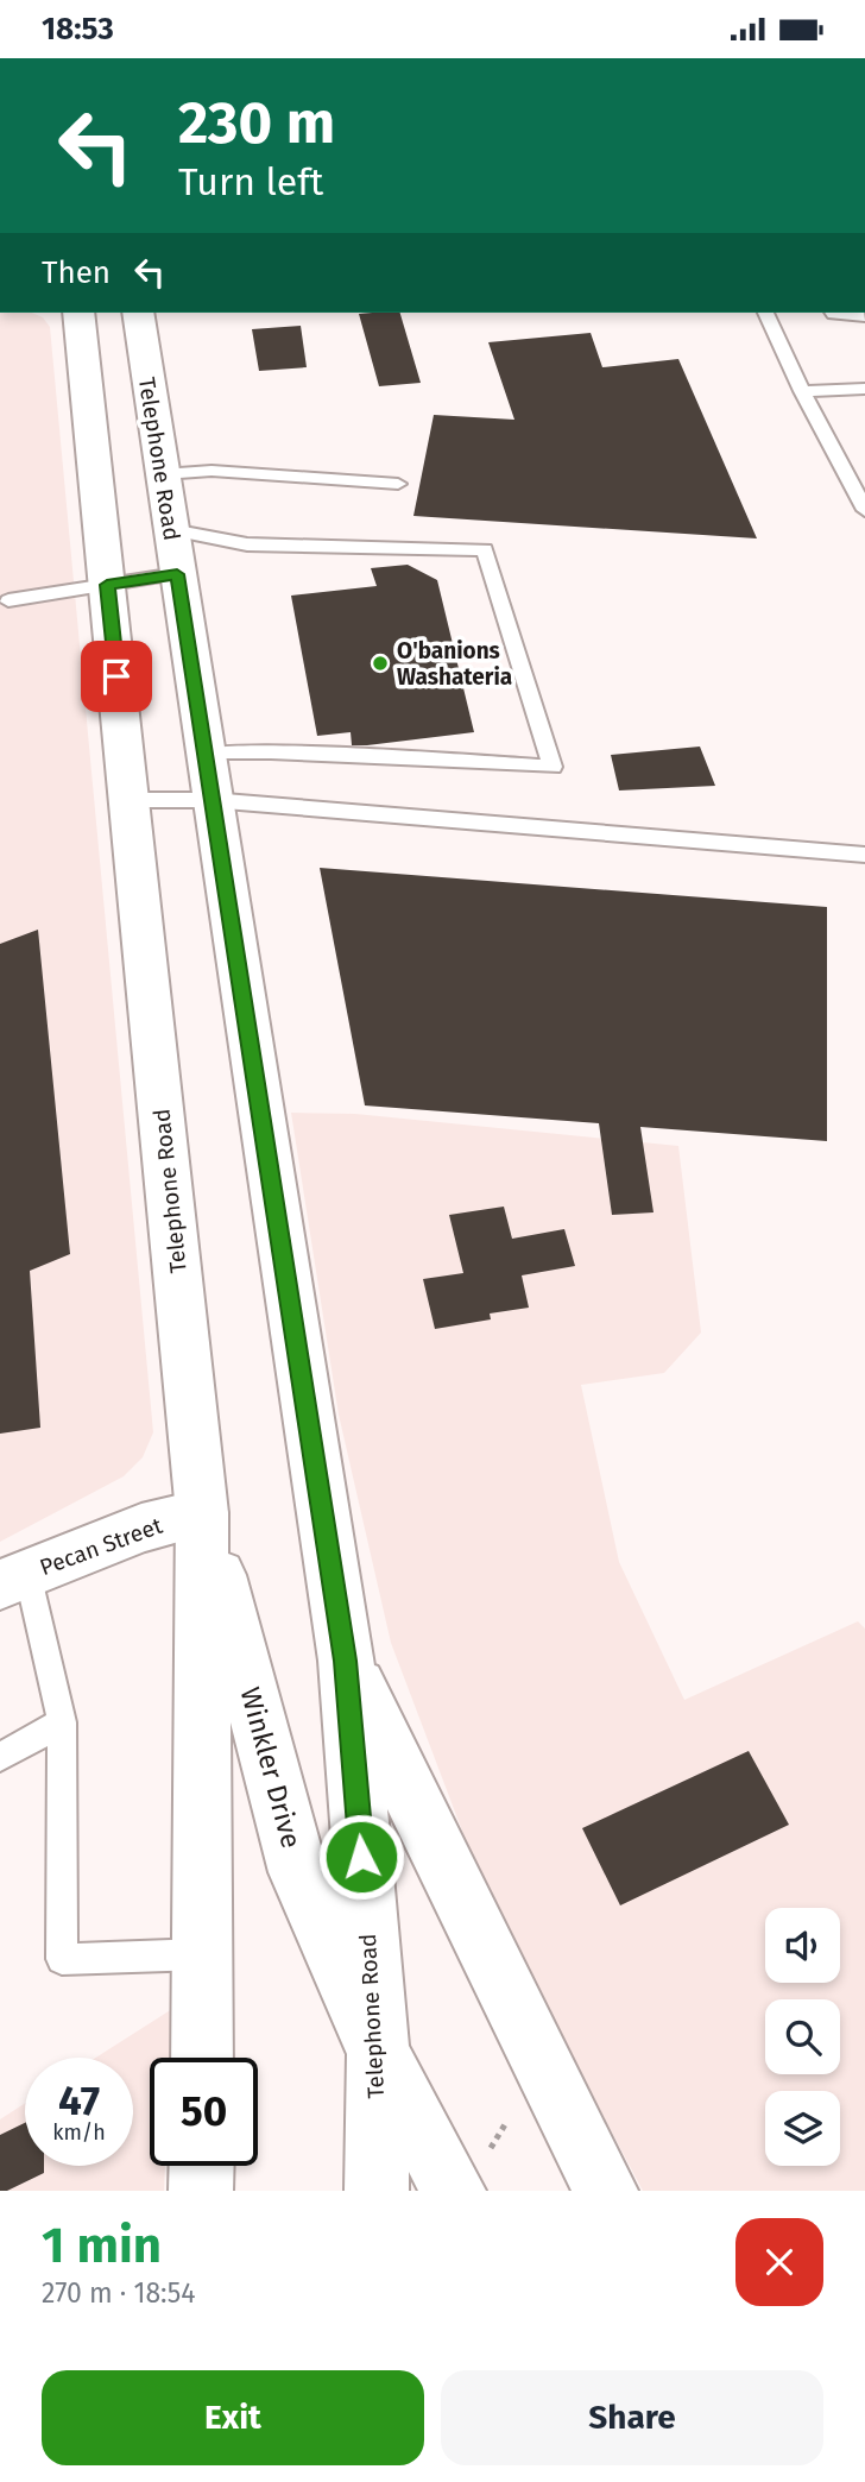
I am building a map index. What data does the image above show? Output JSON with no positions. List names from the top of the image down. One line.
{"streets":{"main road":["Telephone Road","Pecan Street","Winkler Drive"]},"crossings":[["Telephone Road","Pecan Street"],["Telephone Road","Winkler Drive"],["Pecan Street","Winkler Drive"]],"places":["O'banions Washateria"],"page":{"status":"18:53","turn":["230 m","Turn left"],"then":"Then","speed":"47 km/h","limit":"50","heading":["1 min","270 m · 18:54"],"buttons":["Exit","Share"]}}
